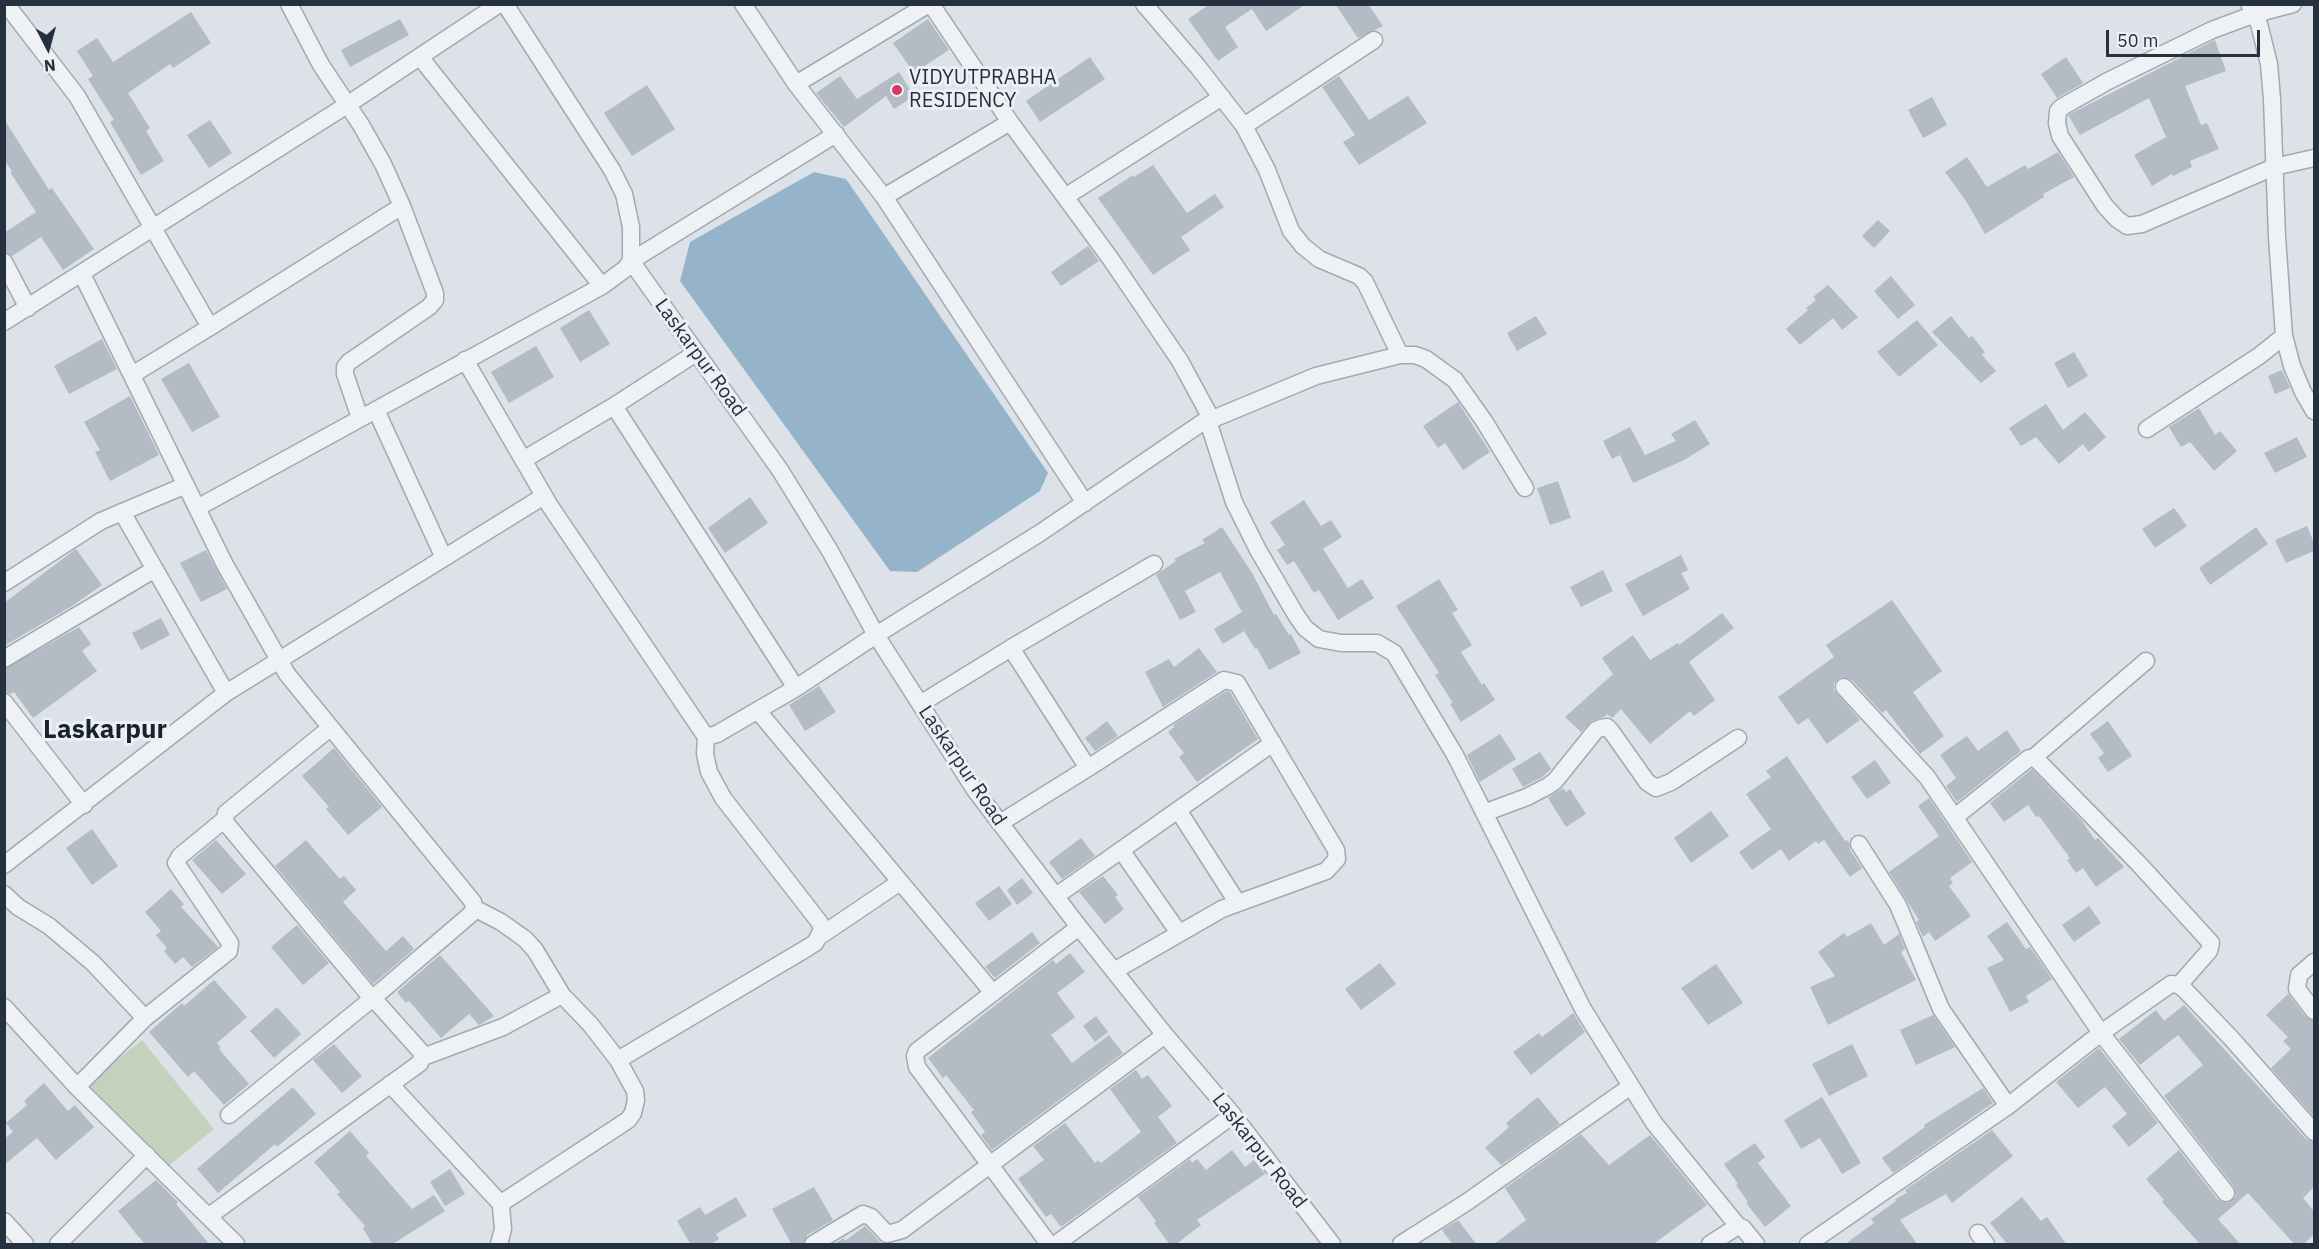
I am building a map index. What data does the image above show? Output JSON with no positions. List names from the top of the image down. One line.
{"streets":{"street":["Laskarpur Road"]},"districts":["Laskarpur"],"places":["VIDYUTPRABHA RESIDENCY"],"scale_bar":"50 m","north":"bottom"}
